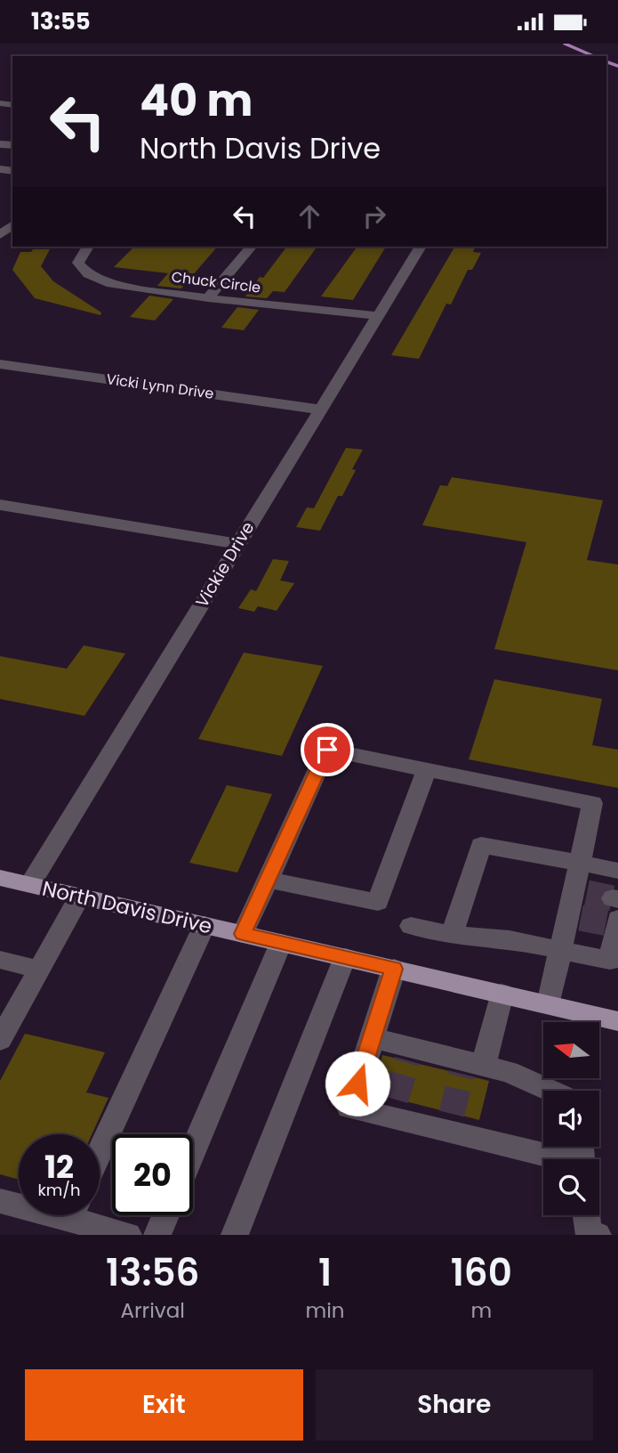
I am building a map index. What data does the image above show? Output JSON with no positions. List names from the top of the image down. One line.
{"streets":{"main road":["North Davis Drive"],"street":["Chuck Circle","Vicki Lynn Drive","Vickie Drive"]},"crossings":[["Chuck Circle","Vickie Drive"],["Vicki Lynn Drive","Vickie Drive"],["Vickie Drive","North Davis Drive"]],"north":"left","page":{"status":"13:55","turn":["40 m","North Davis Drive"],"speed":"12 km/h","limit":"20","eta":["13:56","Arrival","1","min","160","m"],"buttons":["Exit","Share"]}}
